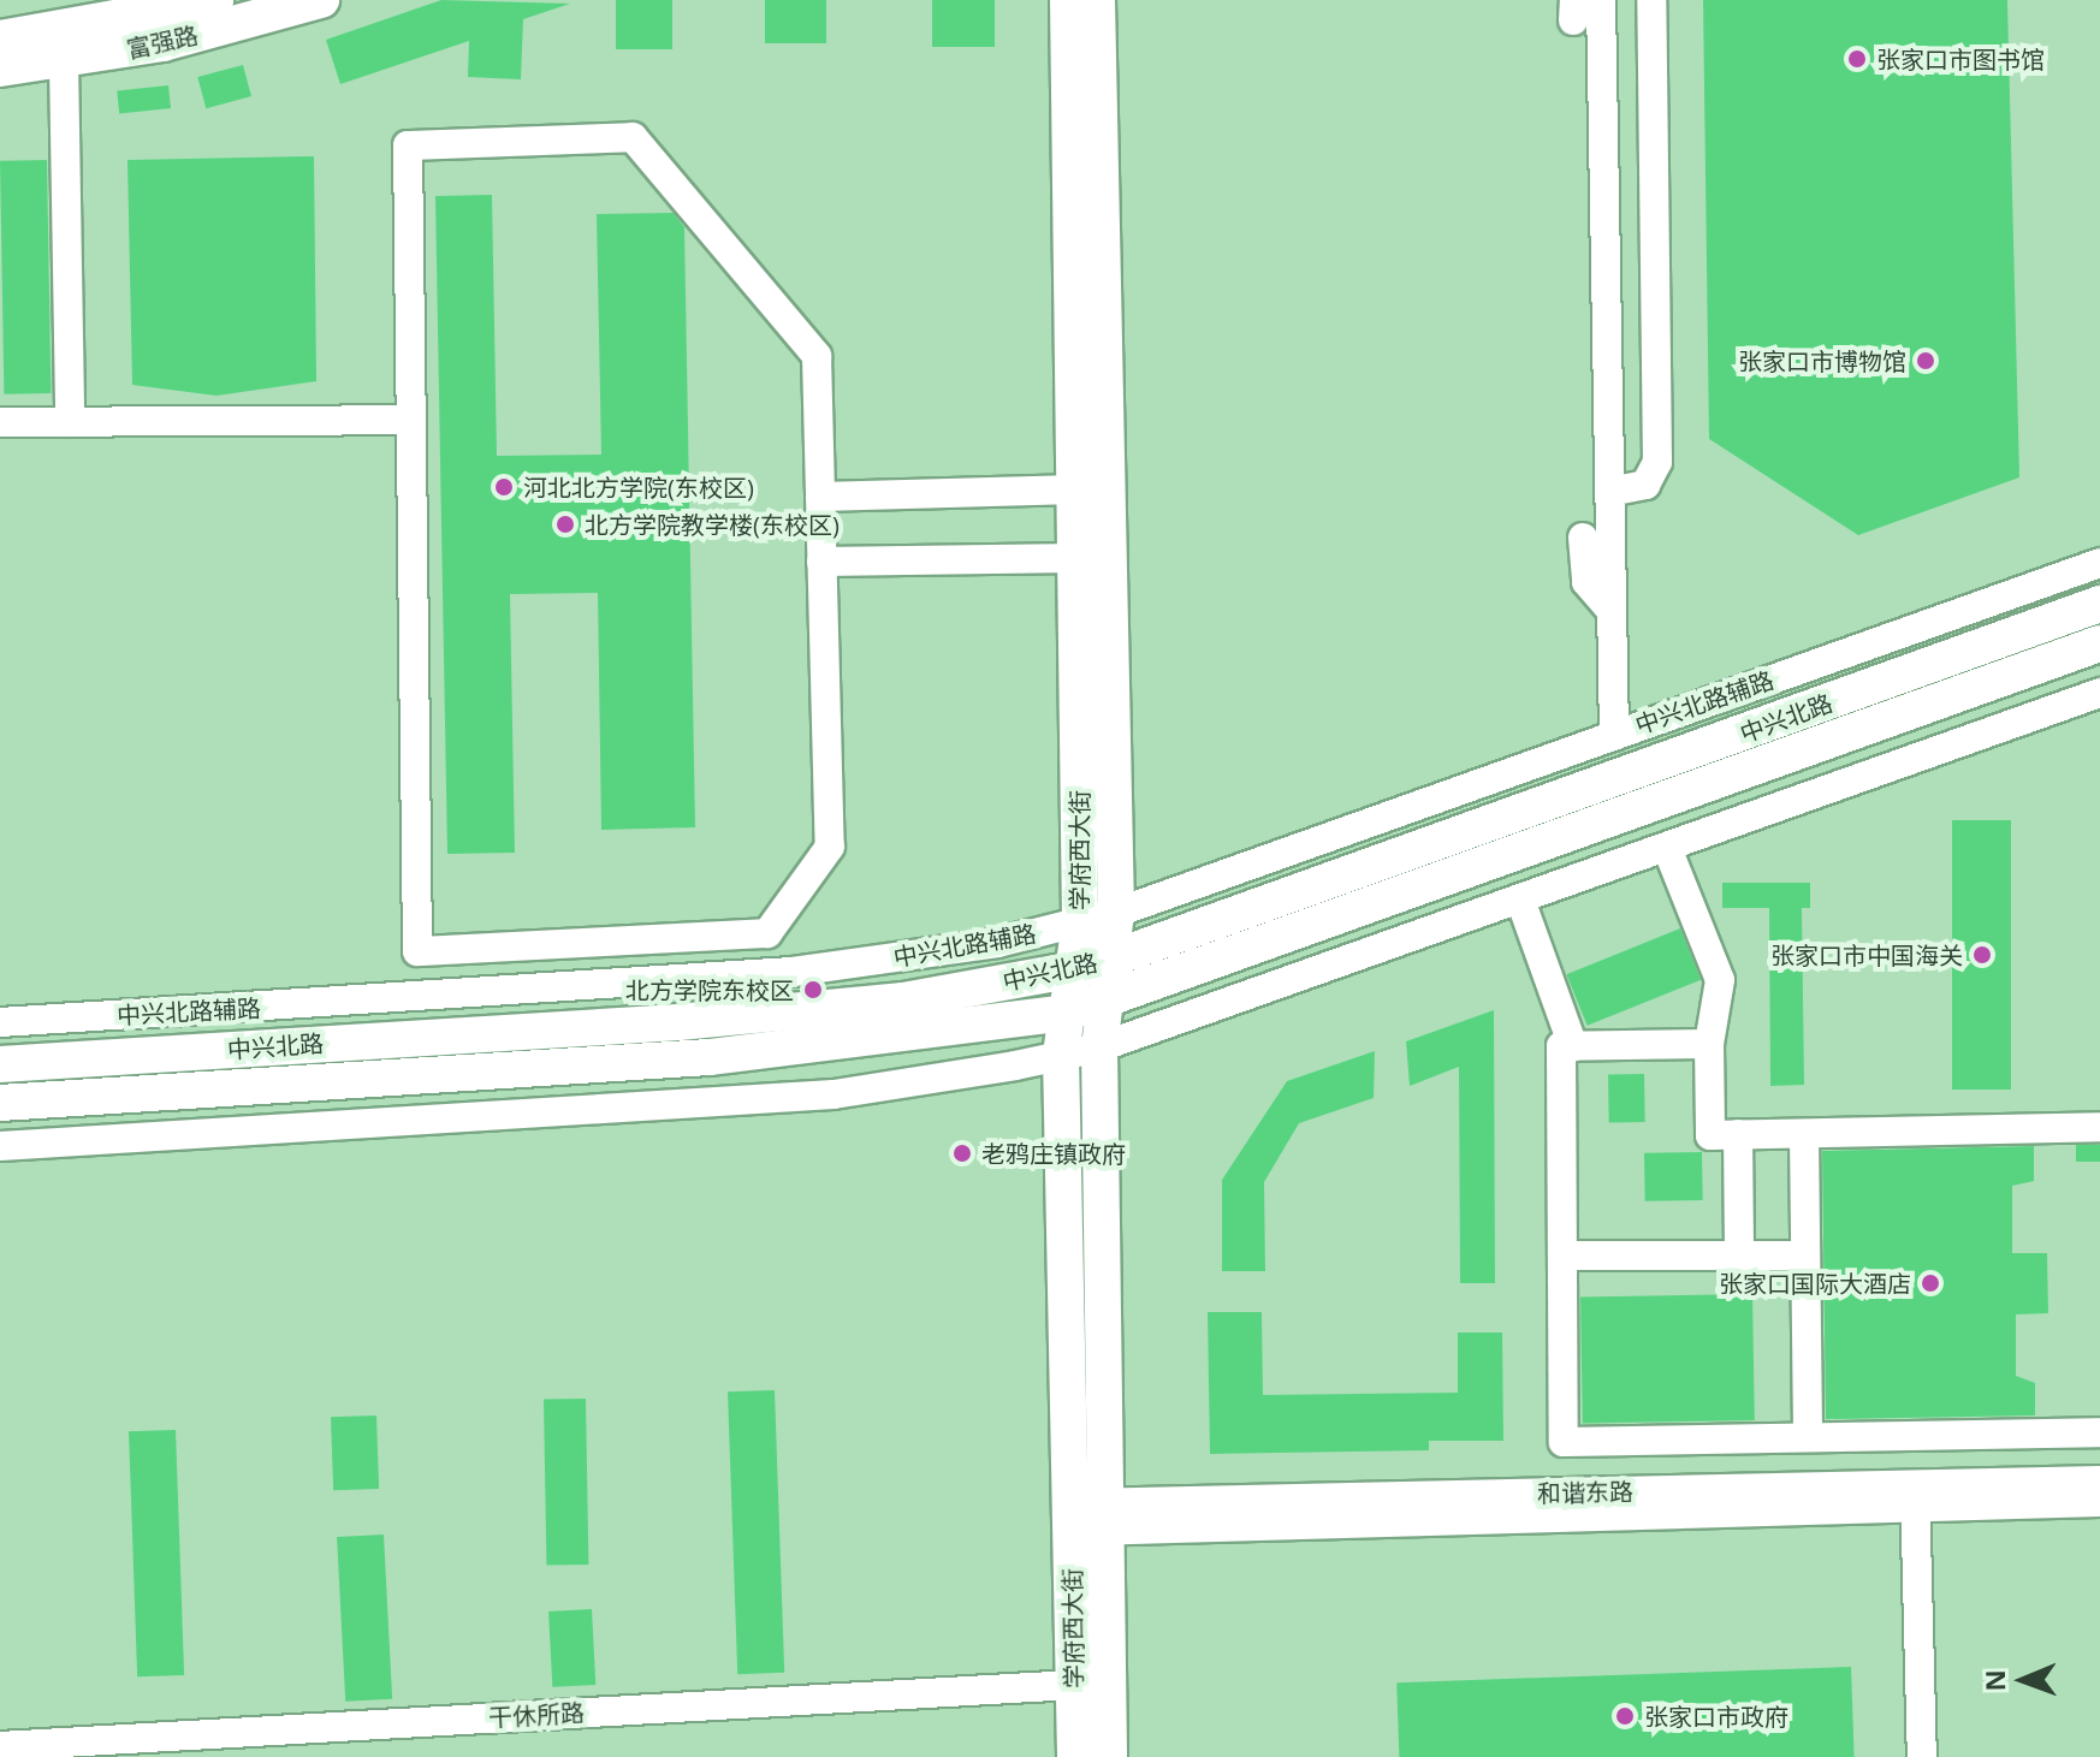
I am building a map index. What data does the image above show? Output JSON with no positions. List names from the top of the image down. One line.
{"streets":{"main road":["富强路","中兴北路","学府西大街"],"street":["中兴北路辅路","和谐东路","干休所路"]},"crossings":[["中兴北路辅路","学府西大街"],["中兴北路","学府西大街"],["学府西大街","和谐东路"],["学府西大街","干休所路"]],"places":["张家口市图书馆","张家口市博物馆","河北北方学院(东校区)","北方学院教学楼(东校区)","张家口市中国海关","北方学院东校区","老鸦庄镇政府","张家口国际大酒店","张家口市政府"],"north":"left"}
